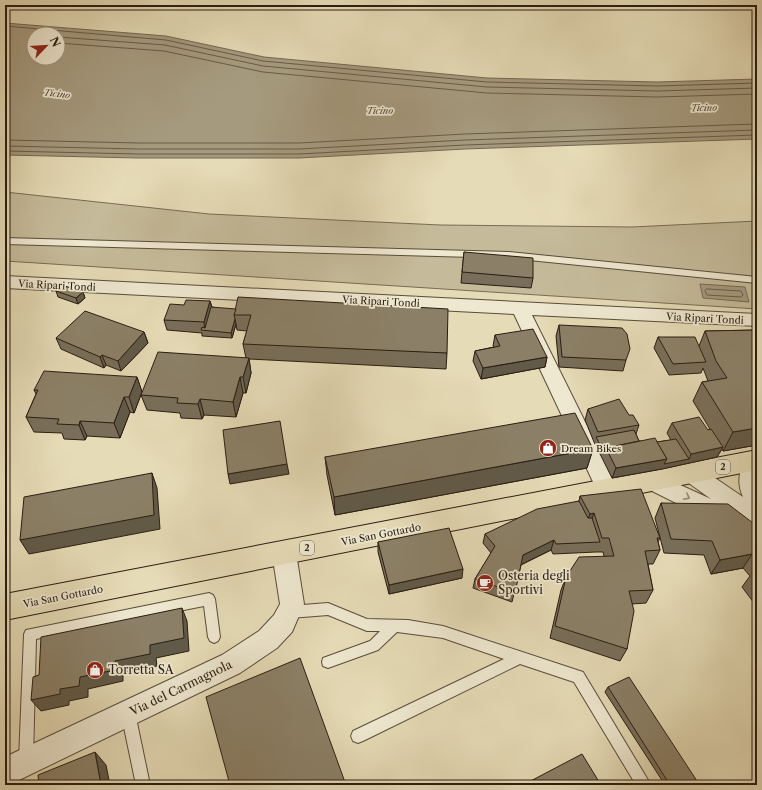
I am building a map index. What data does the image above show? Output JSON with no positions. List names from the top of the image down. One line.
{"streets":{"main road":["2","Via San Gottardo"],"street":["Via Ripari Tondi","Via del Carmagnola"]},"water":["Ticino"],"places":{"shop":["Dream Bikes","Torretta SA"],"cafe":["Osteria degli Sportivi"]},"north":"top right"}
